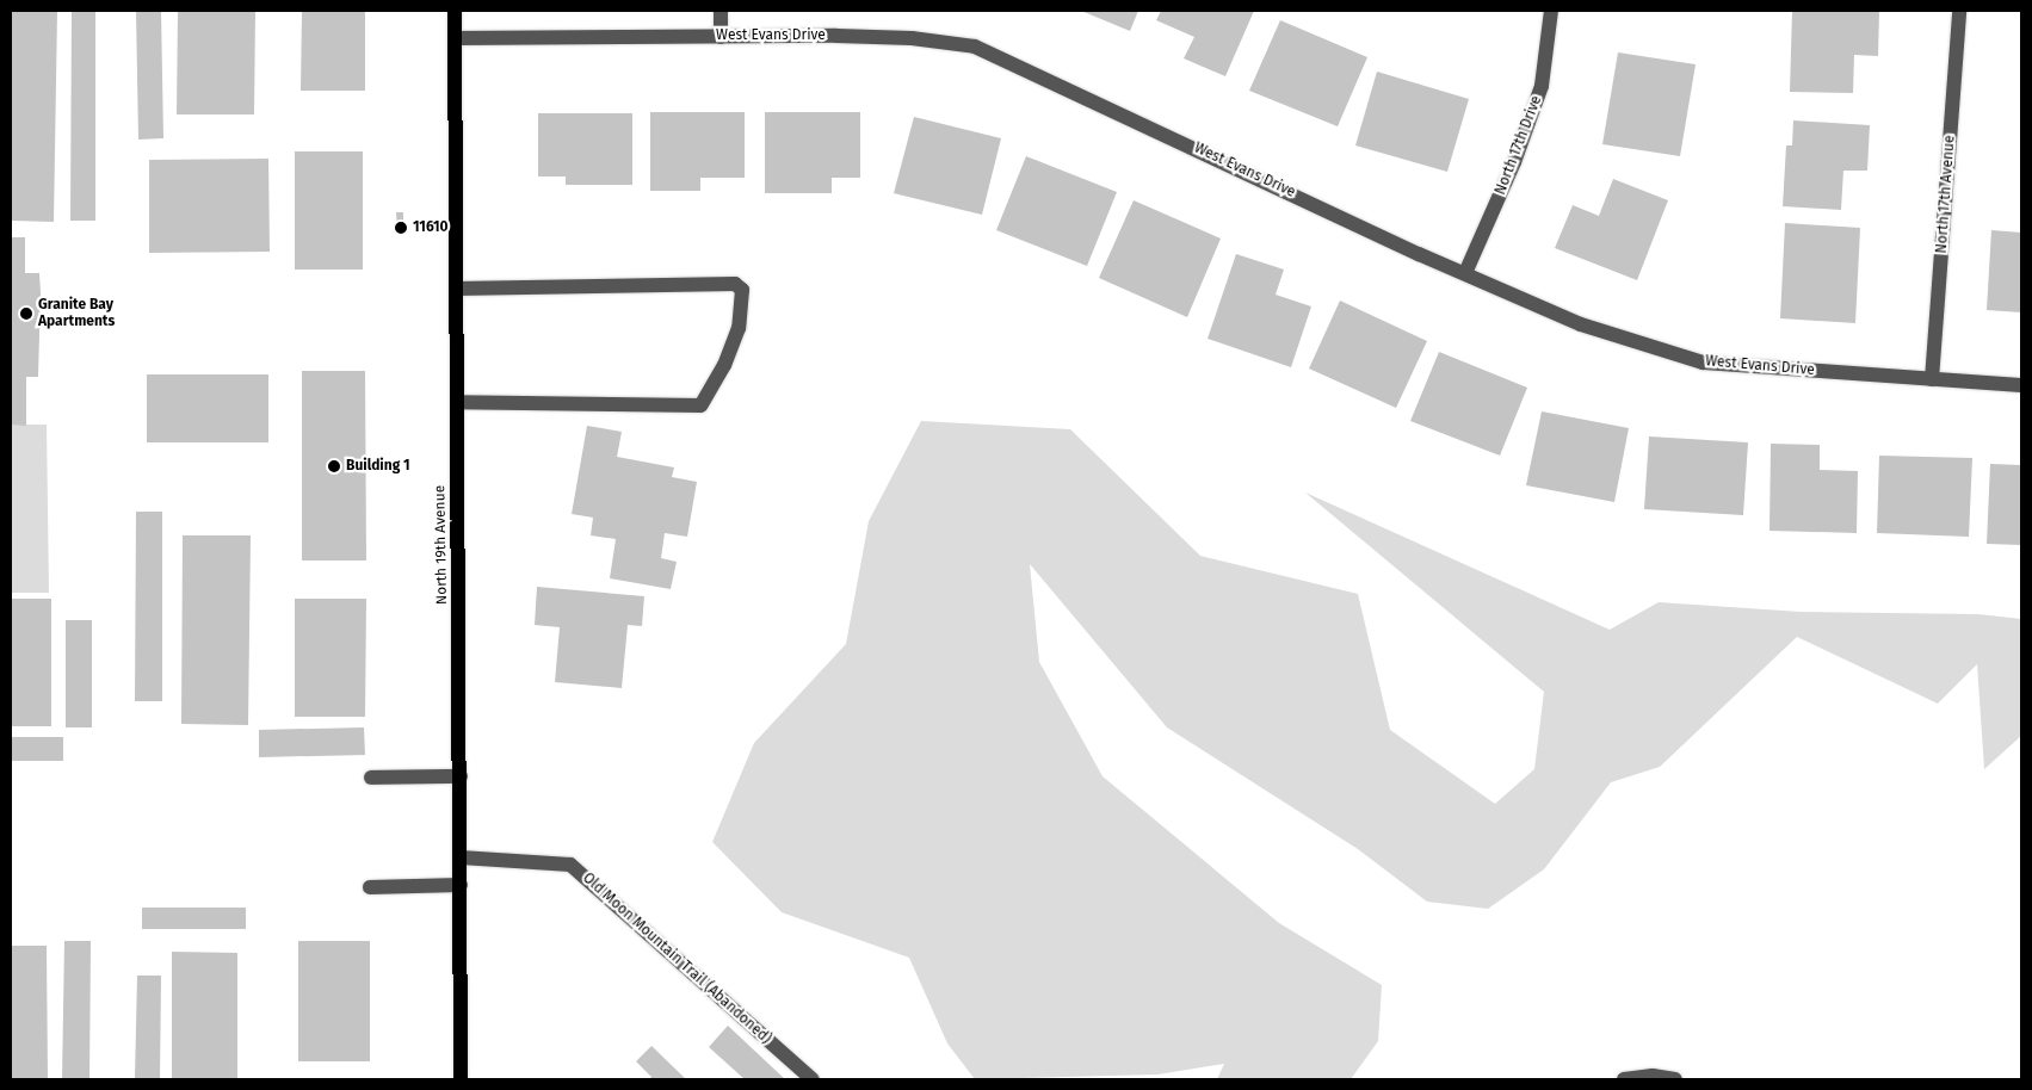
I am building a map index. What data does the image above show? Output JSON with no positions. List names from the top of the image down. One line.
{"streets":{"main road":["North 19th Avenue"],"street":["West Evans Drive","North 17th Drive","North 17th Avenue","Old Moon Mountain Trail (Abandoned)"]},"crossings":[["West Evans Drive","North 17th Drive"],["West Evans Drive","North 17th Avenue"],["West Evans Drive","North 19th Avenue"],["North 19th Avenue","Old Moon Mountain Trail (Abandoned)"]],"places":["11610","Granite Bay Apartments","Building 1"]}
